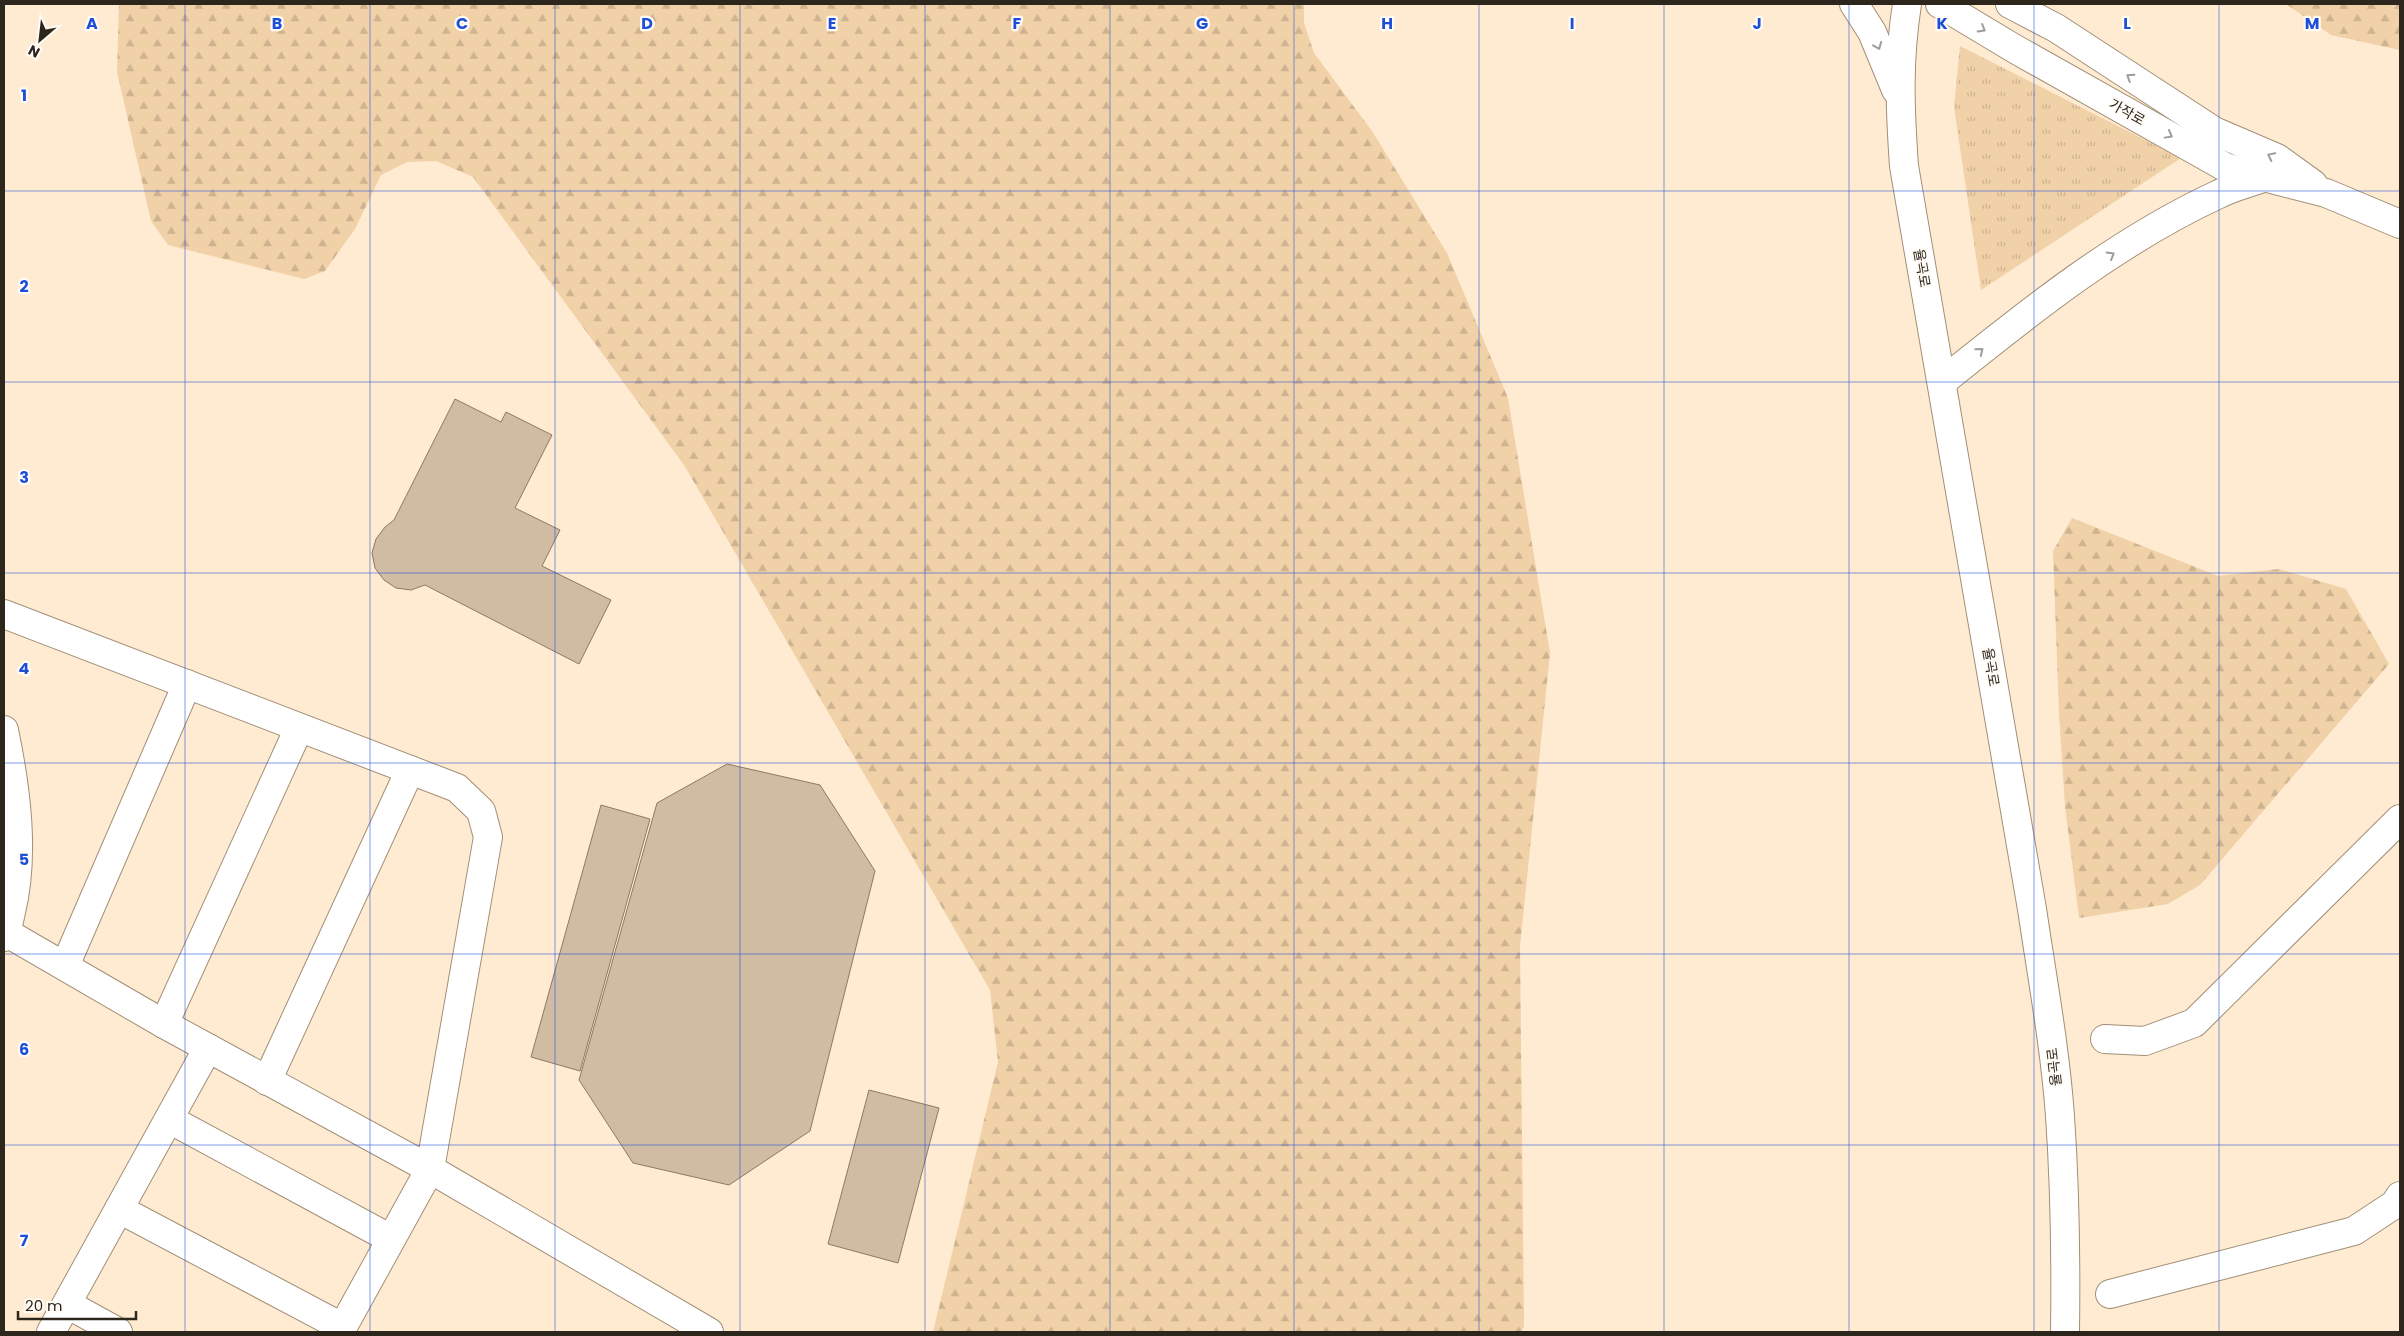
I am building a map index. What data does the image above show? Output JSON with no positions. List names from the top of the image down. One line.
{"streets":{"street":["가작로","율곡로"]},"scale_bar":"20 m","north":"bottom left","grid":{"columns":["A","B","C","D","E","F","G","H","I","J","K","L","M"],"rows":["1","2","3","4","5","6","7"]}}
